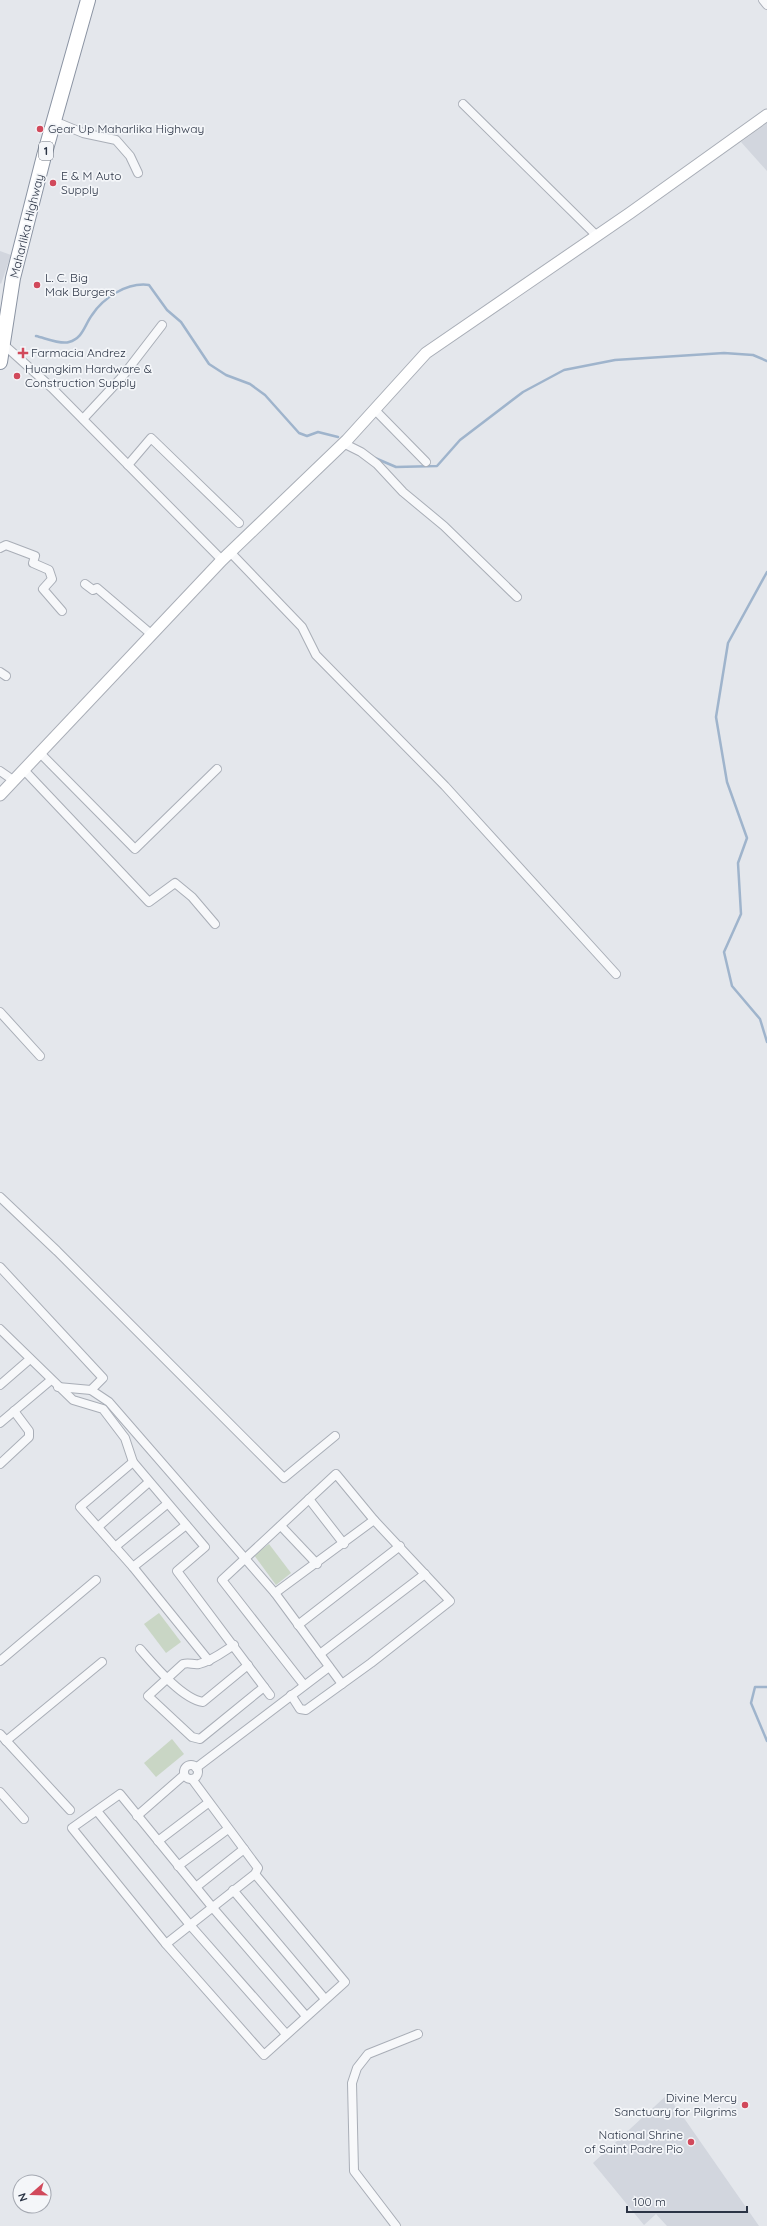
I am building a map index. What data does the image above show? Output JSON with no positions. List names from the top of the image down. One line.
{"streets":{"highway":["1","Maharlika Highway"]},"places":{"other":["Gear Up Maharlika Highway","E & M Auto Supply","L. C. Big Mak Burgers","Huangkim Hardware & Construction Supply","Divine Mercy Sanctuary for Pilgrims","National Shrine of Saint Padre Pio"],"health":["Farmacia Andrez"]},"scale_bar":"100 m","north":"left"}
